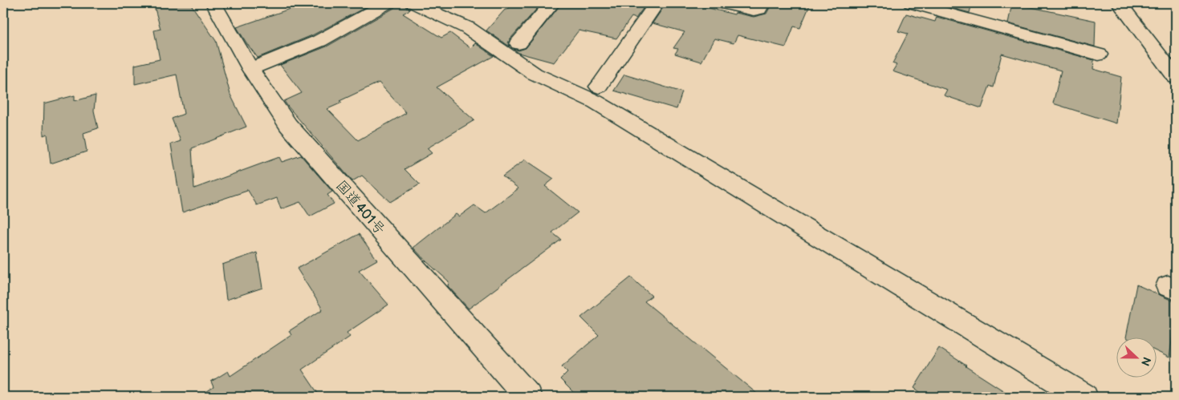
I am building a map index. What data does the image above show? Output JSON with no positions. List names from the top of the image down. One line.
{"streets":{"main road":["国道401号"]},"north":"right"}
